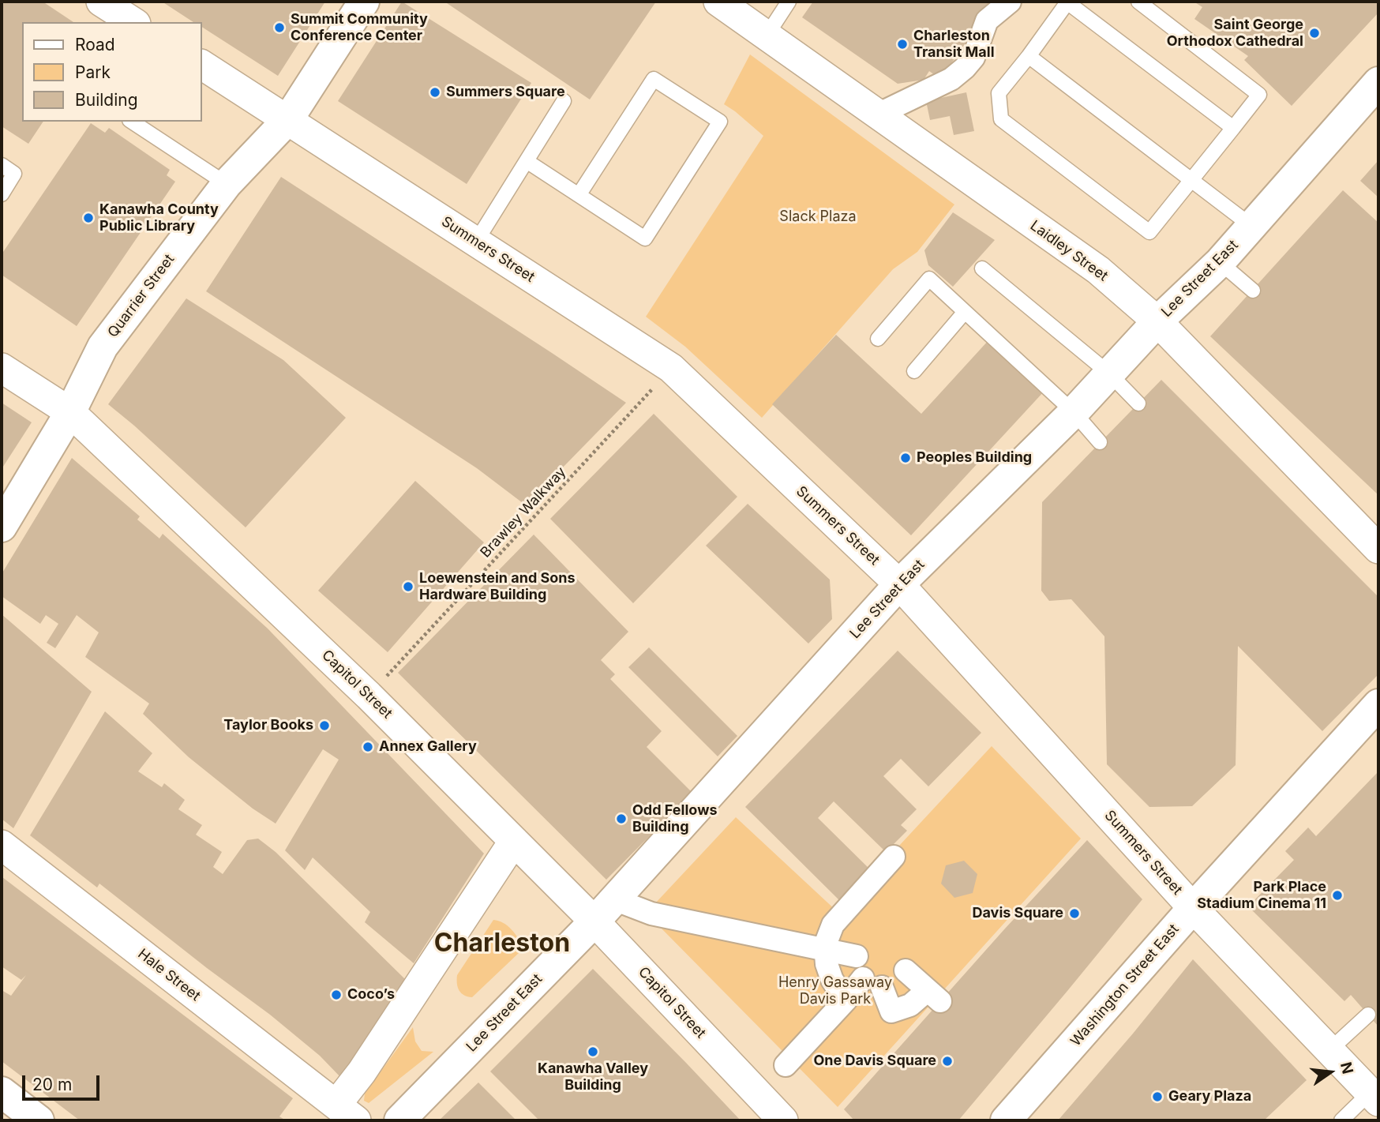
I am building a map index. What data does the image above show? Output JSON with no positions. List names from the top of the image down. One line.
{"streets":{"main road":["Lee Street East","Quarrier Street","Washington Street East"],"street":["Summers Street","Laidley Street","Capitol Street","Hale Street"],"path":["Brawley Walkway"]},"crossings":[["Summers Street","Lee Street East"],["Summers Street","Quarrier Street"],["Summers Street","Brawley Walkway"],["Summers Street","Washington Street East"],["Laidley Street","Lee Street East"],["Lee Street East","Capitol Street"],["Quarrier Street","Capitol Street"],["Brawley Walkway","Capitol Street"]],"districts":["Charleston"],"parks":["Slack Plaza","Henry Gassaway Davis Park"],"places":["Summit Community Conference Center","Saint George Orthodox Cathedral","Charleston Transit Mall","Summers Square","Kanawha County Public Library","Peoples Building","Loewenstein and Sons Hardware Building","Taylor Books","Annex Gallery","Odd Fellows Building","Park Place Stadium Cinema 11","Davis Square","Coco’s","Kanawha Valley Building","One Davis Square","Geary Plaza"],"legend":["Road","Park","Building"],"scale_bar":"20 m","north":"right"}
